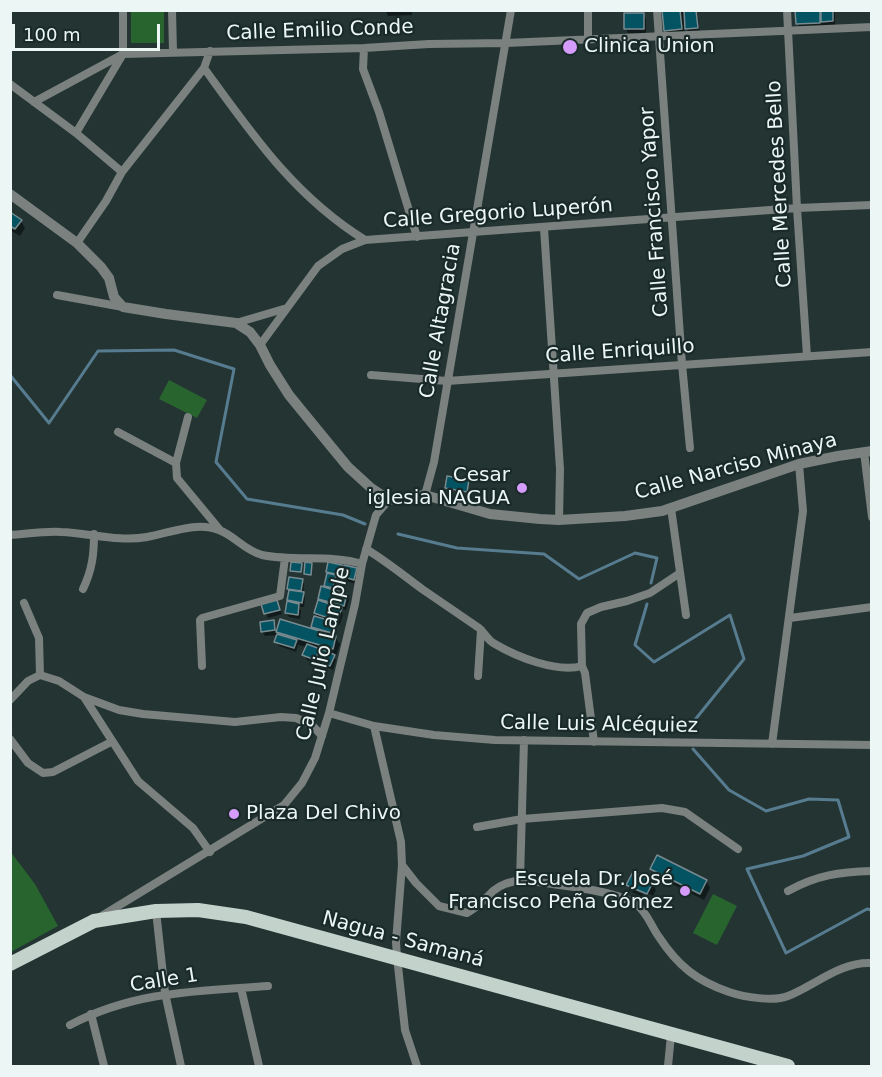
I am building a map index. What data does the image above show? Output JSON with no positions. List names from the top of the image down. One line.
{"streets":{"main road":["Nagua - Samaná"],"street":["Calle Emilio Conde","Calle Mercedes Bello","Calle Francisco Yapor","Calle Gregorio Luperón","Calle Altagracia","Calle Enriquillo","Calle Narciso Minaya","Calle Julio Lample","Calle Luis Alcéquiez","Calle 1"]},"crossings":[["Calle Emilio Conde","Calle Mercedes Bello"],["Calle Emilio Conde","Calle Francisco Yapor"],["Calle Emilio Conde","Calle Altagracia"],["Calle Mercedes Bello","Calle Gregorio Luperón"],["Calle Mercedes Bello","Calle Enriquillo"],["Calle Francisco Yapor","Calle Gregorio Luperón"],["Calle Francisco Yapor","Calle Enriquillo"],["Calle Gregorio Luperón","Calle Altagracia"],["Calle Altagracia","Calle Enriquillo"],["Calle Altagracia","Calle Narciso Minaya"],["Calle Narciso Minaya","Calle Julio Lample"],["Calle Julio Lample","Calle Luis Alcéquiez"],["Calle Julio Lample","Nagua - Samaná"]],"places":["Clinica Union","Cesar iglesia NAGUA","Plaza Del Chivo","Escuela Dr. José Francisco Peña Gómez"],"scale_bar":"100 m"}
